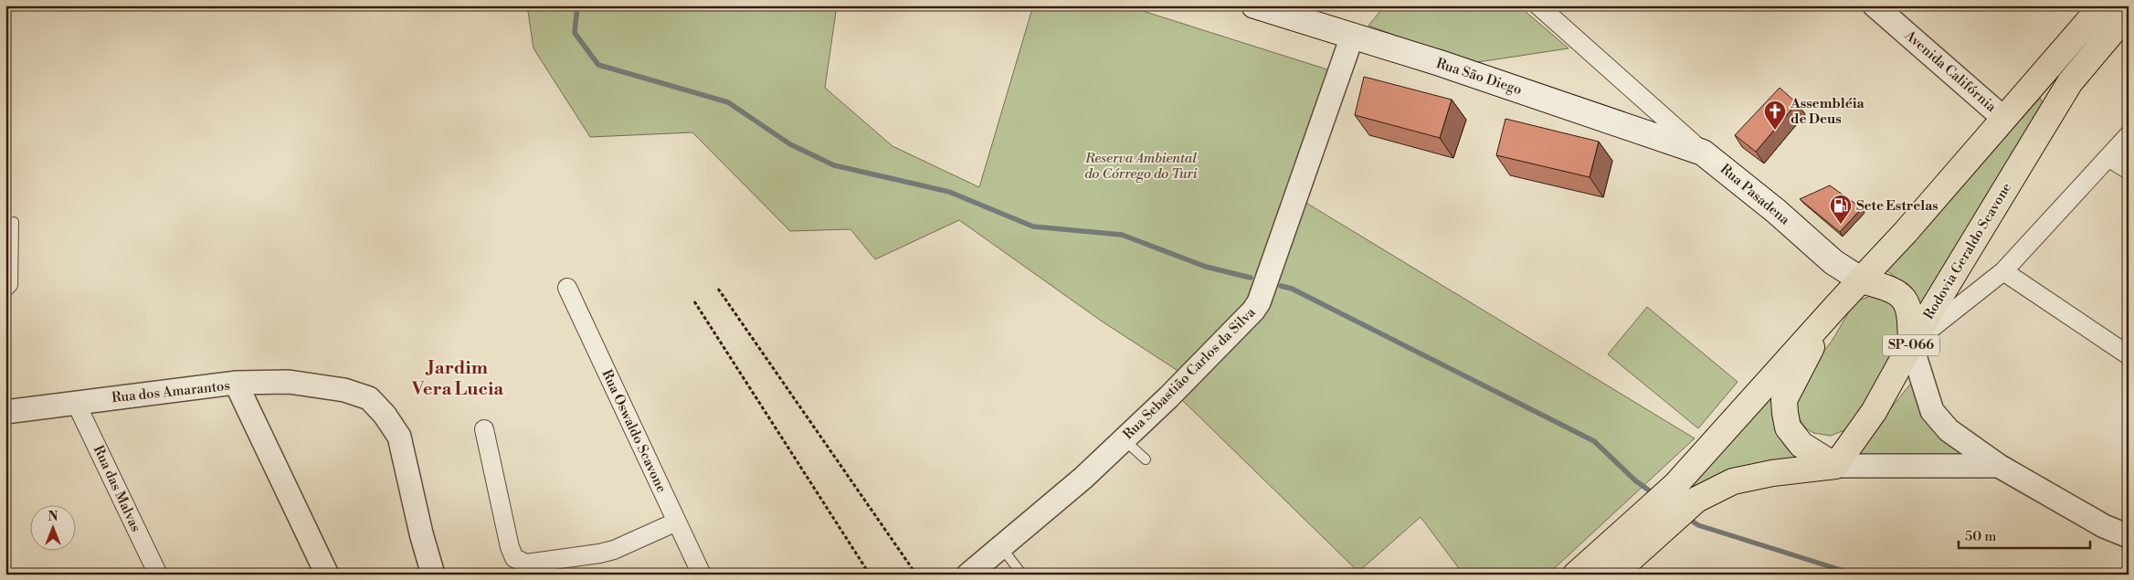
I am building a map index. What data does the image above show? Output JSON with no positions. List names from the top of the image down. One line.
{"streets":{"main road":["Rua São Diego","Rua Pasadena","Rodovia Geraldo Scavone","SP-066"],"street":["Avenida Califórnia","Rua Sebastião Carlos da Silva","Rua dos Amarantos","Rua Oswaldo Scavone","Rua das Malvas"]},"crossings":[["Rua São Diego","Rua Pasadena"],["Rua São Diego","Rua Sebastião Carlos da Silva"],["Rua dos Amarantos","Rua das Malvas"]],"districts":["Jardim Vera Lucia"],"parks":["Reserva Ambiental do Córrego do Turi"],"places":{"church":["Assembléia de Deus"],"fuel station":["Sete Estrelas"]},"scale_bar":"50 m","north":"top"}
